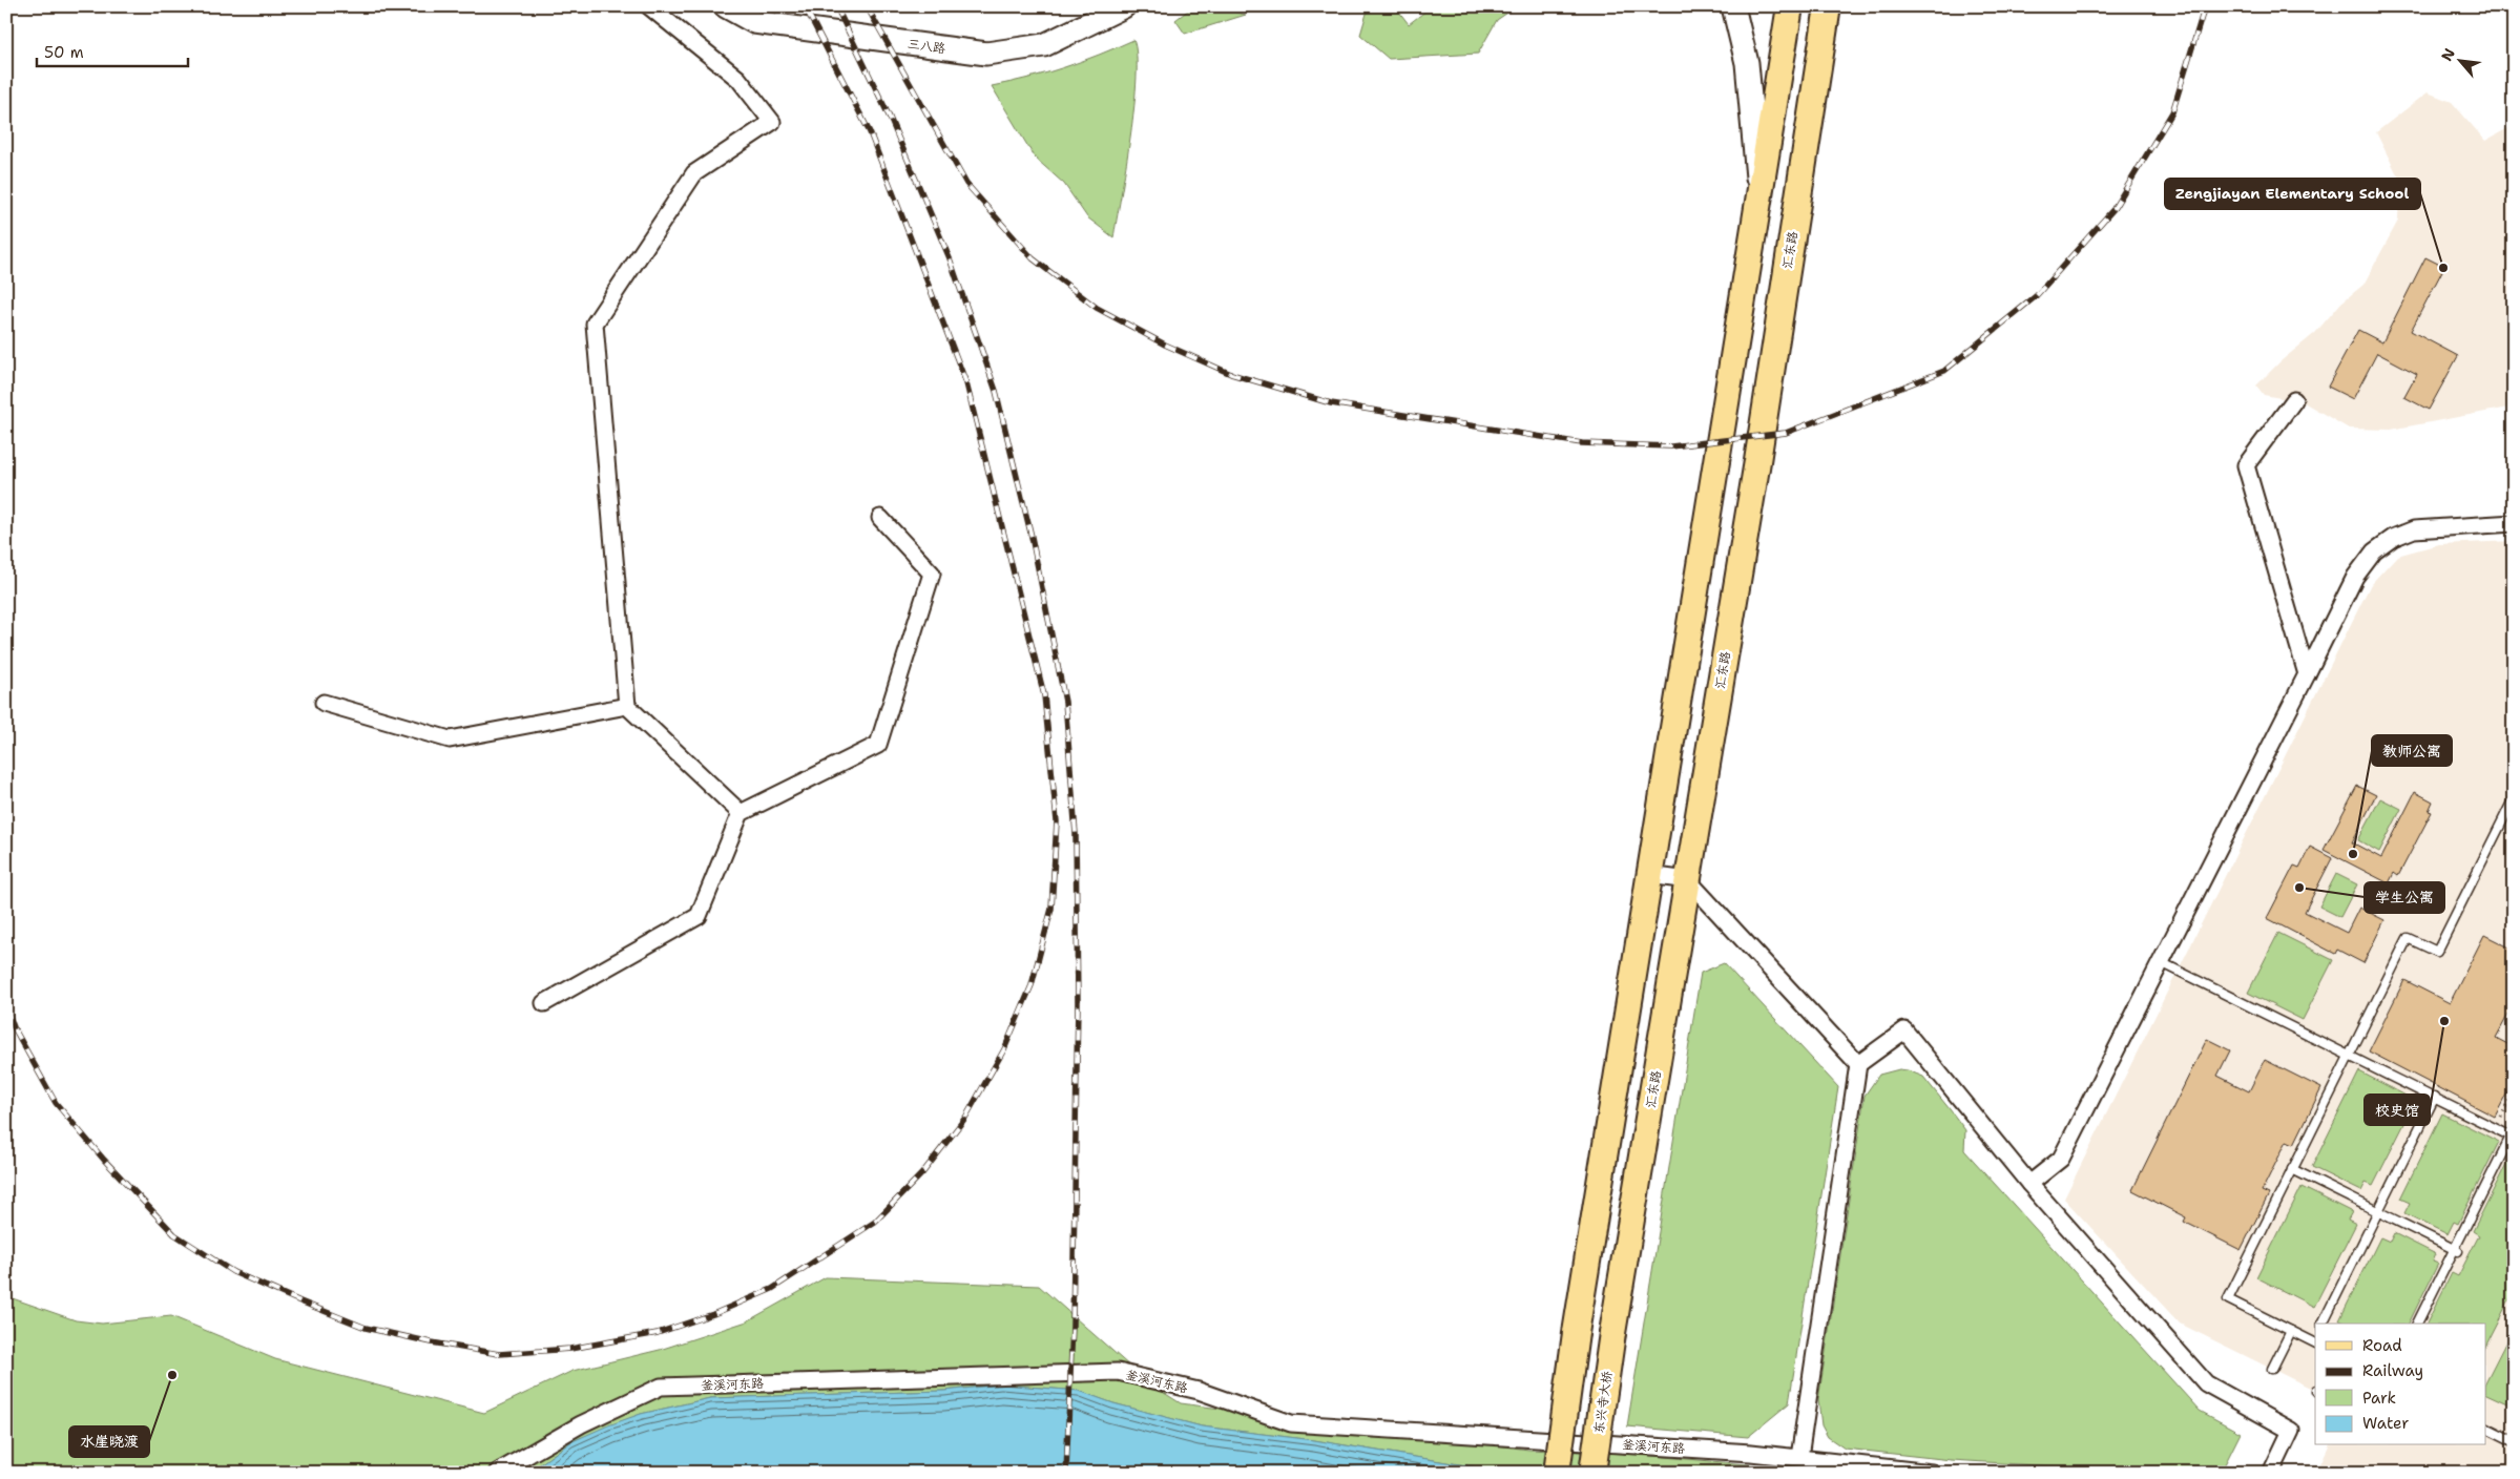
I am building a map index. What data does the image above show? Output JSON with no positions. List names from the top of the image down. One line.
{"streets":{"main road":["三八路","汇东路","东兴寺大桥"],"street":["釜溪河东路"]},"crossings":[["汇东路","东兴寺大桥"]],"places":["Zengjiayan Elementary School","教师公寓","学生公寓","校史馆","水崖晓渡"],"legend":["Road","Railway","Park","Water"],"scale_bar":"50 m","north":"top left"}
